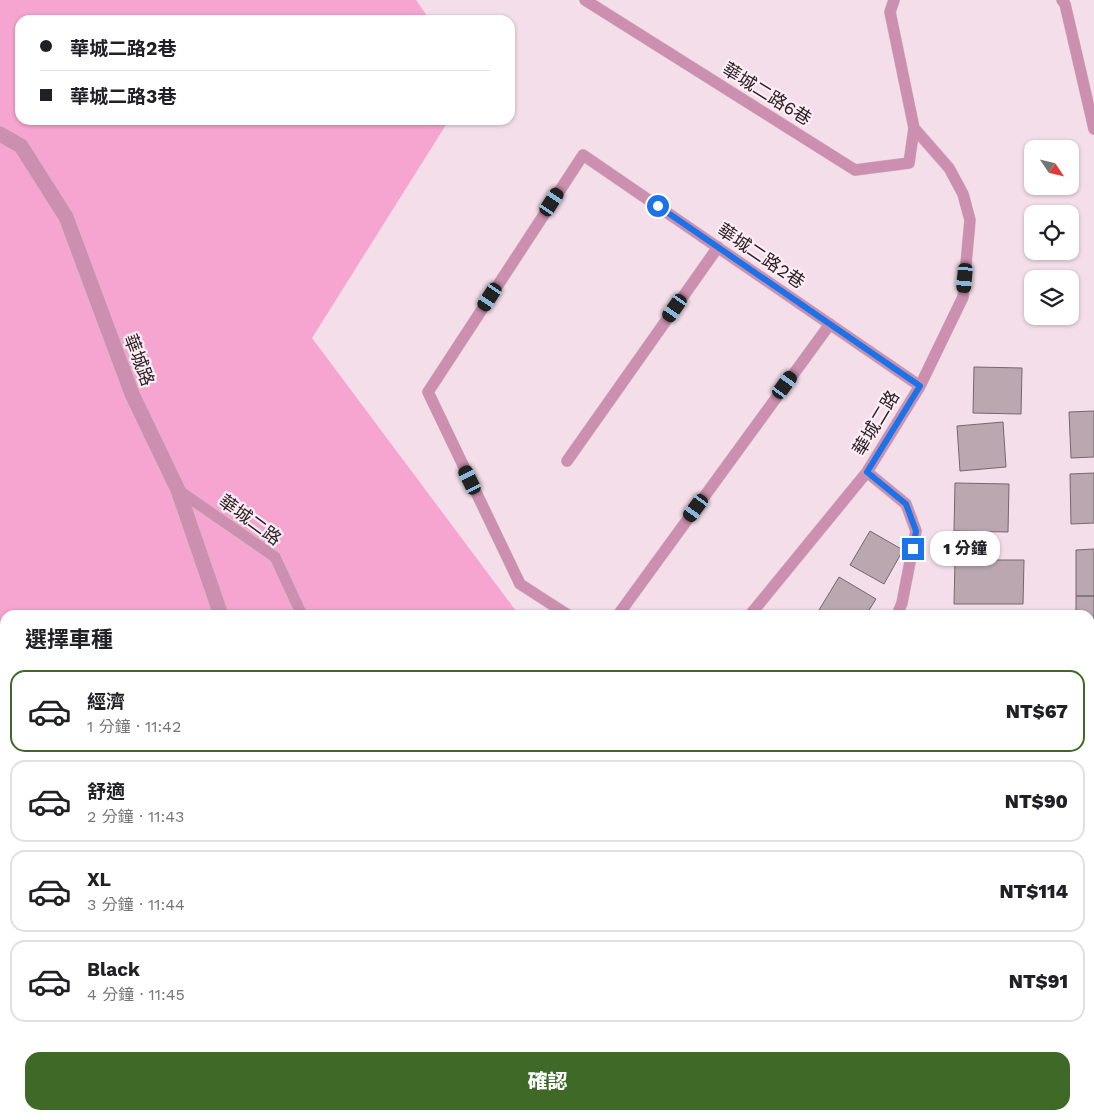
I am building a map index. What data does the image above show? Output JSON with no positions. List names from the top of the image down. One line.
{"streets":{"street":["華城路"],"lane":["華城二路6巷","華城二路2巷","華城二路"]},"crossings":[["華城二路6巷","華城二路"],["華城二路2巷","華城二路"],["華城路","華城二路"]],"north":"bottom right","page":{"banner":["華城二路2巷","華城二路3巷"],"bubble":"1 分鐘","heading":"選擇車種","list":[{"name":"經濟","note":"1 分鐘 · 11:42","value":"NT$67"},{"name":"舒適","note":"2 分鐘 · 11:43","value":"NT$90"},{"name":"XL","note":"3 分鐘 · 11:44","value":"NT$114"},{"name":"Black","note":"4 分鐘 · 11:45","value":"NT$91"}],"buttons":"確認"}}
